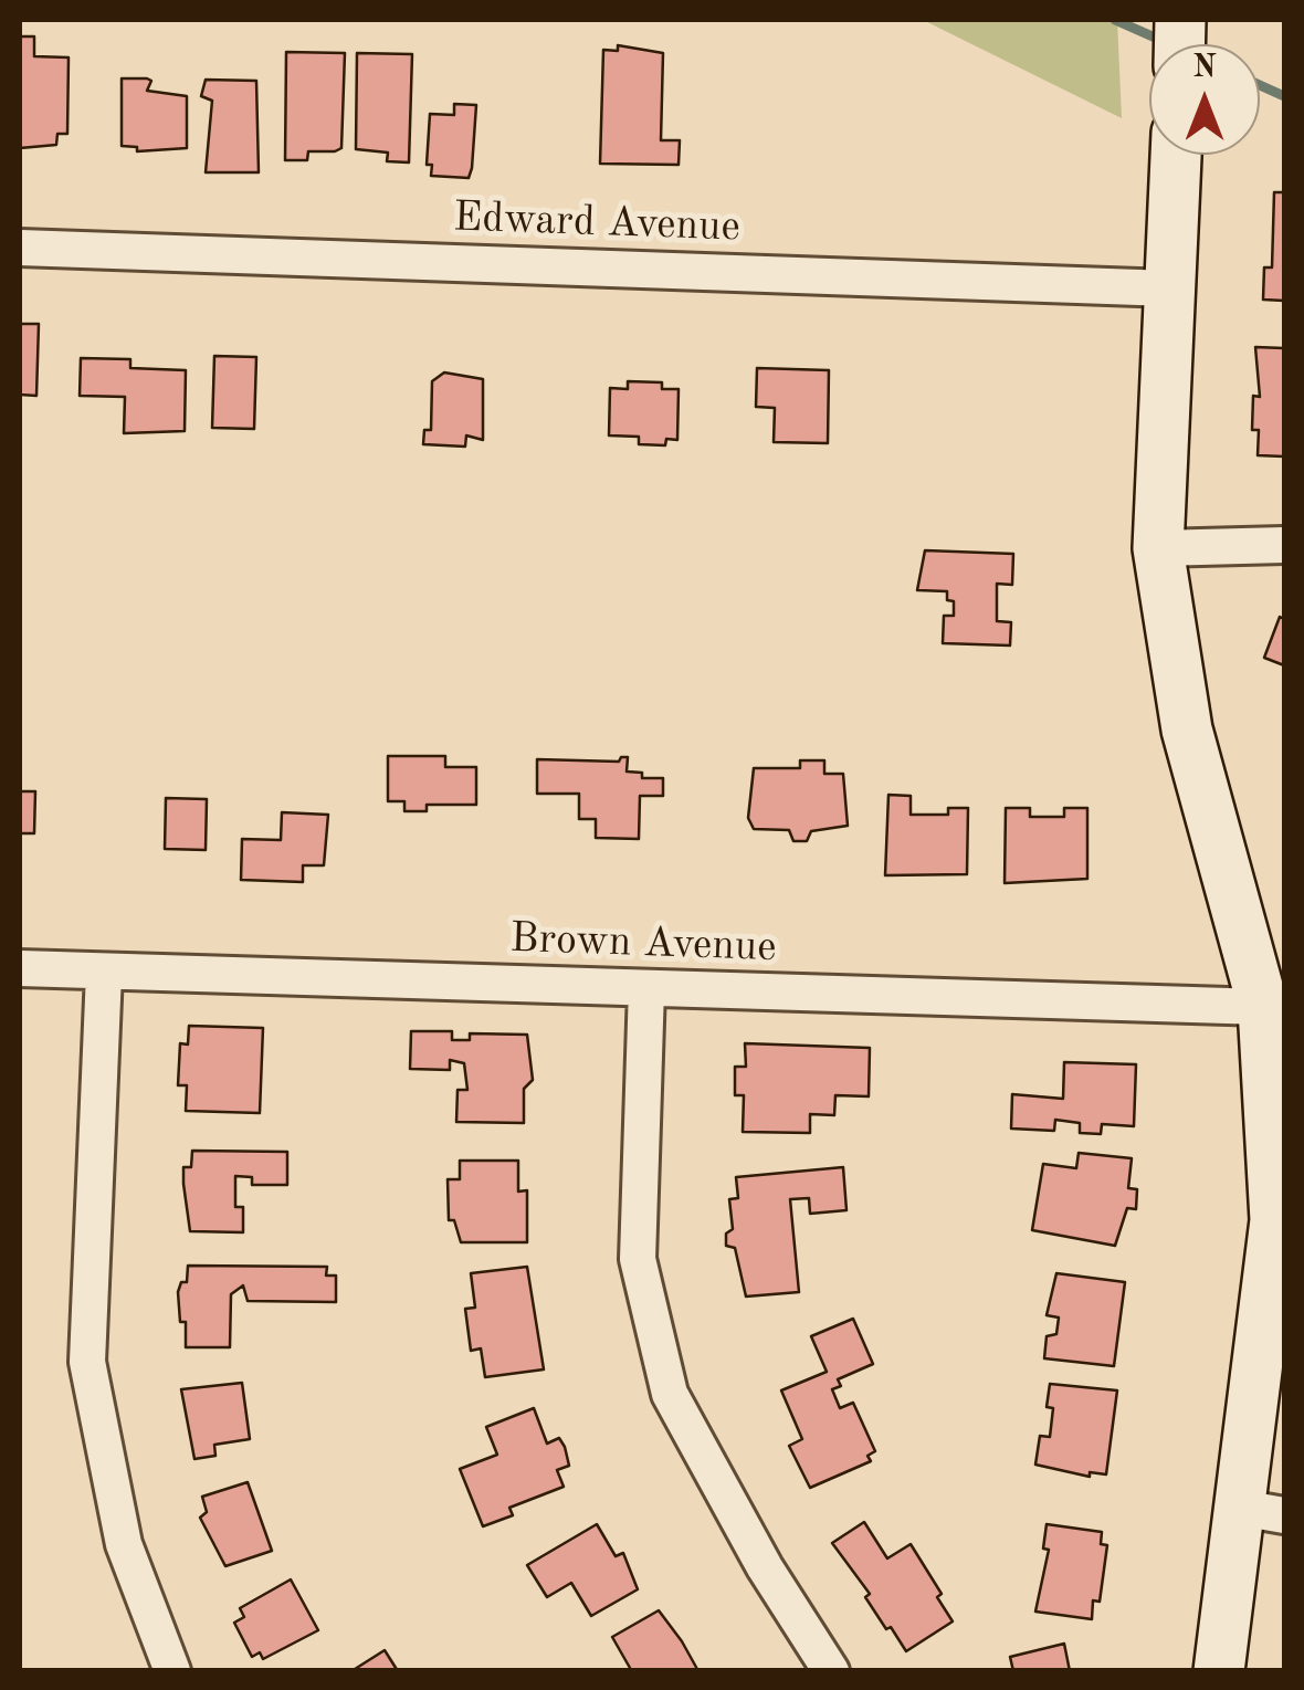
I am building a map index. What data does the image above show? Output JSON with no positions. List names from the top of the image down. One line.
{"streets":{"street":["Edward Avenue","Brown Avenue"]},"north":"top"}
